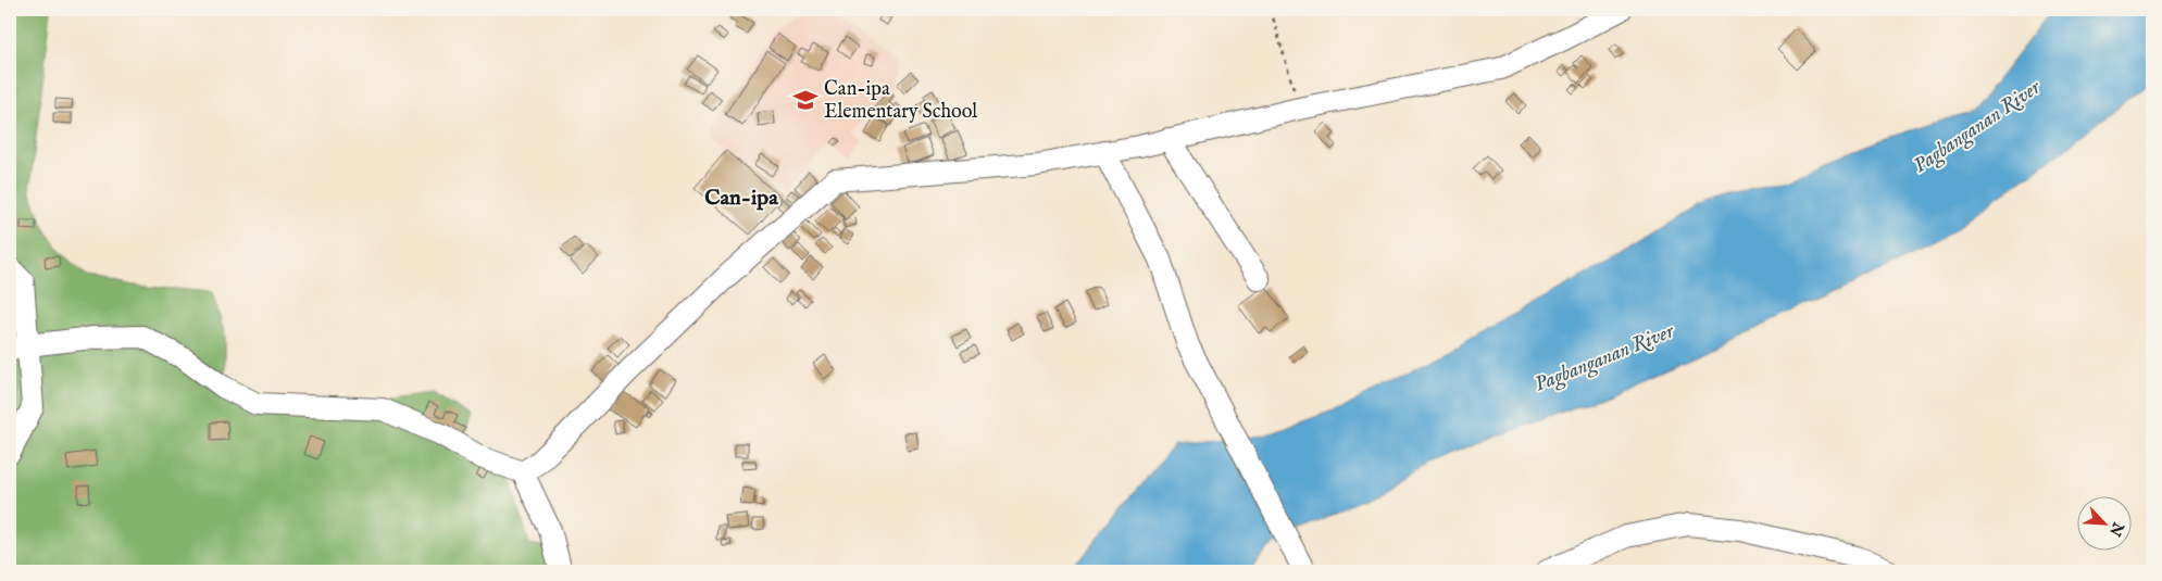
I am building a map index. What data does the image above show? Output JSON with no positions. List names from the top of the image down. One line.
{"districts":["Can-ipa"],"water":["Pagbanganan River"],"places":{"school or university":["Can-ipa Elementary School"]},"north":"bottom right"}
